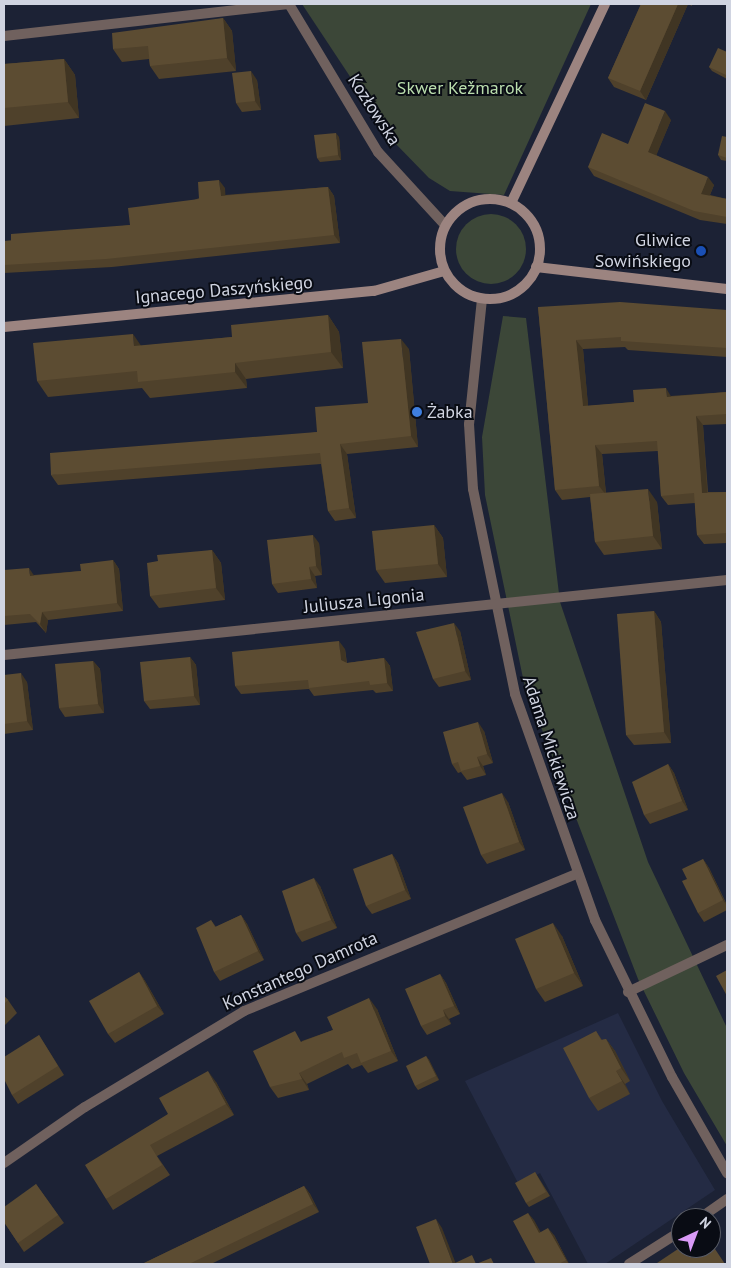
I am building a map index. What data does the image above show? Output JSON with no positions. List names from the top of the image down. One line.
{"streets":{"street":["Kozłowska","Ignacego Daszyńskiego","Juliusza Ligonia","Adama Mickiewicza","Konstantego Damrota"]},"crossings":[["Kozłowska","Ignacego Daszyńskiego"],["Kozłowska","Adama Mickiewicza"],["Ignacego Daszyńskiego","Adama Mickiewicza"],["Juliusza Ligonia","Adama Mickiewicza"],["Adama Mickiewicza","Konstantego Damrota"]],"parks":["Skwer Kežmarok"],"places":["Gliwice Sowińskiego","Żabka"],"north":"top right"}
